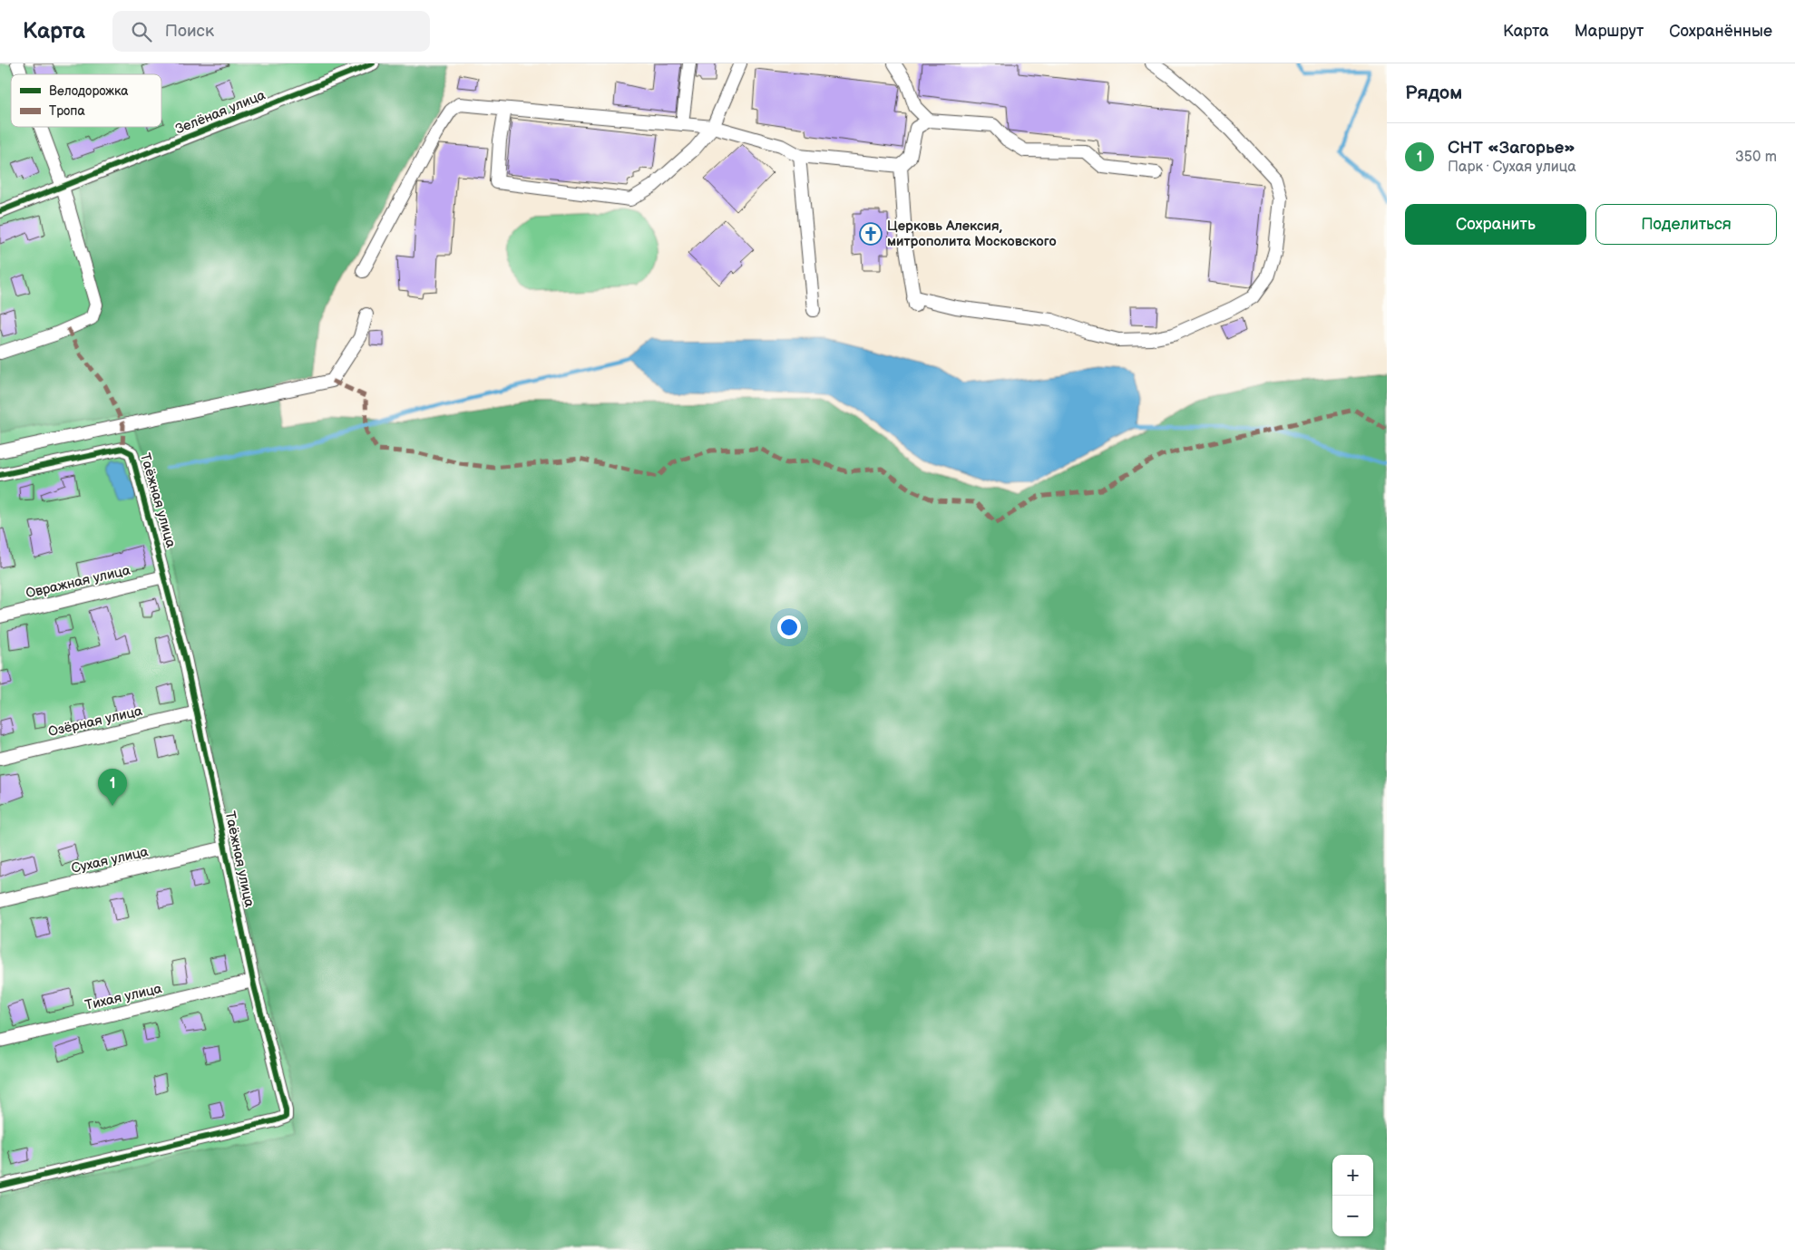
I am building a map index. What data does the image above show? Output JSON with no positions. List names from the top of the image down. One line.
{"streets":{"street":["Зелёная улица","Таёжная улица","Овражная улица","Озёрная улица","Сухая улица","Тихая улица"]},"crossings":[["Таёжная улица","Овражная улица"],["Таёжная улица","Озёрная улица"],["Таёжная улица","Сухая улица"],["Таёжная улица","Тихая улица"]],"places":{"church":["Церковь Алексия, митрополита Московского"]},"legend":["Велодорожка","Тропа"],"page":{"header":"Карта","search":"Поиск","nav":["Карта","Маршрут","Сохранённые"],"heading":"Рядом","list":[{"mark":"1","name":"СНТ «Загорье»","note":"Парк · Сухая улица","value":"350 m"}],"buttons":["Сохранить","Поделиться"],"pins":"1","map_buttons":["+","−"]}}
